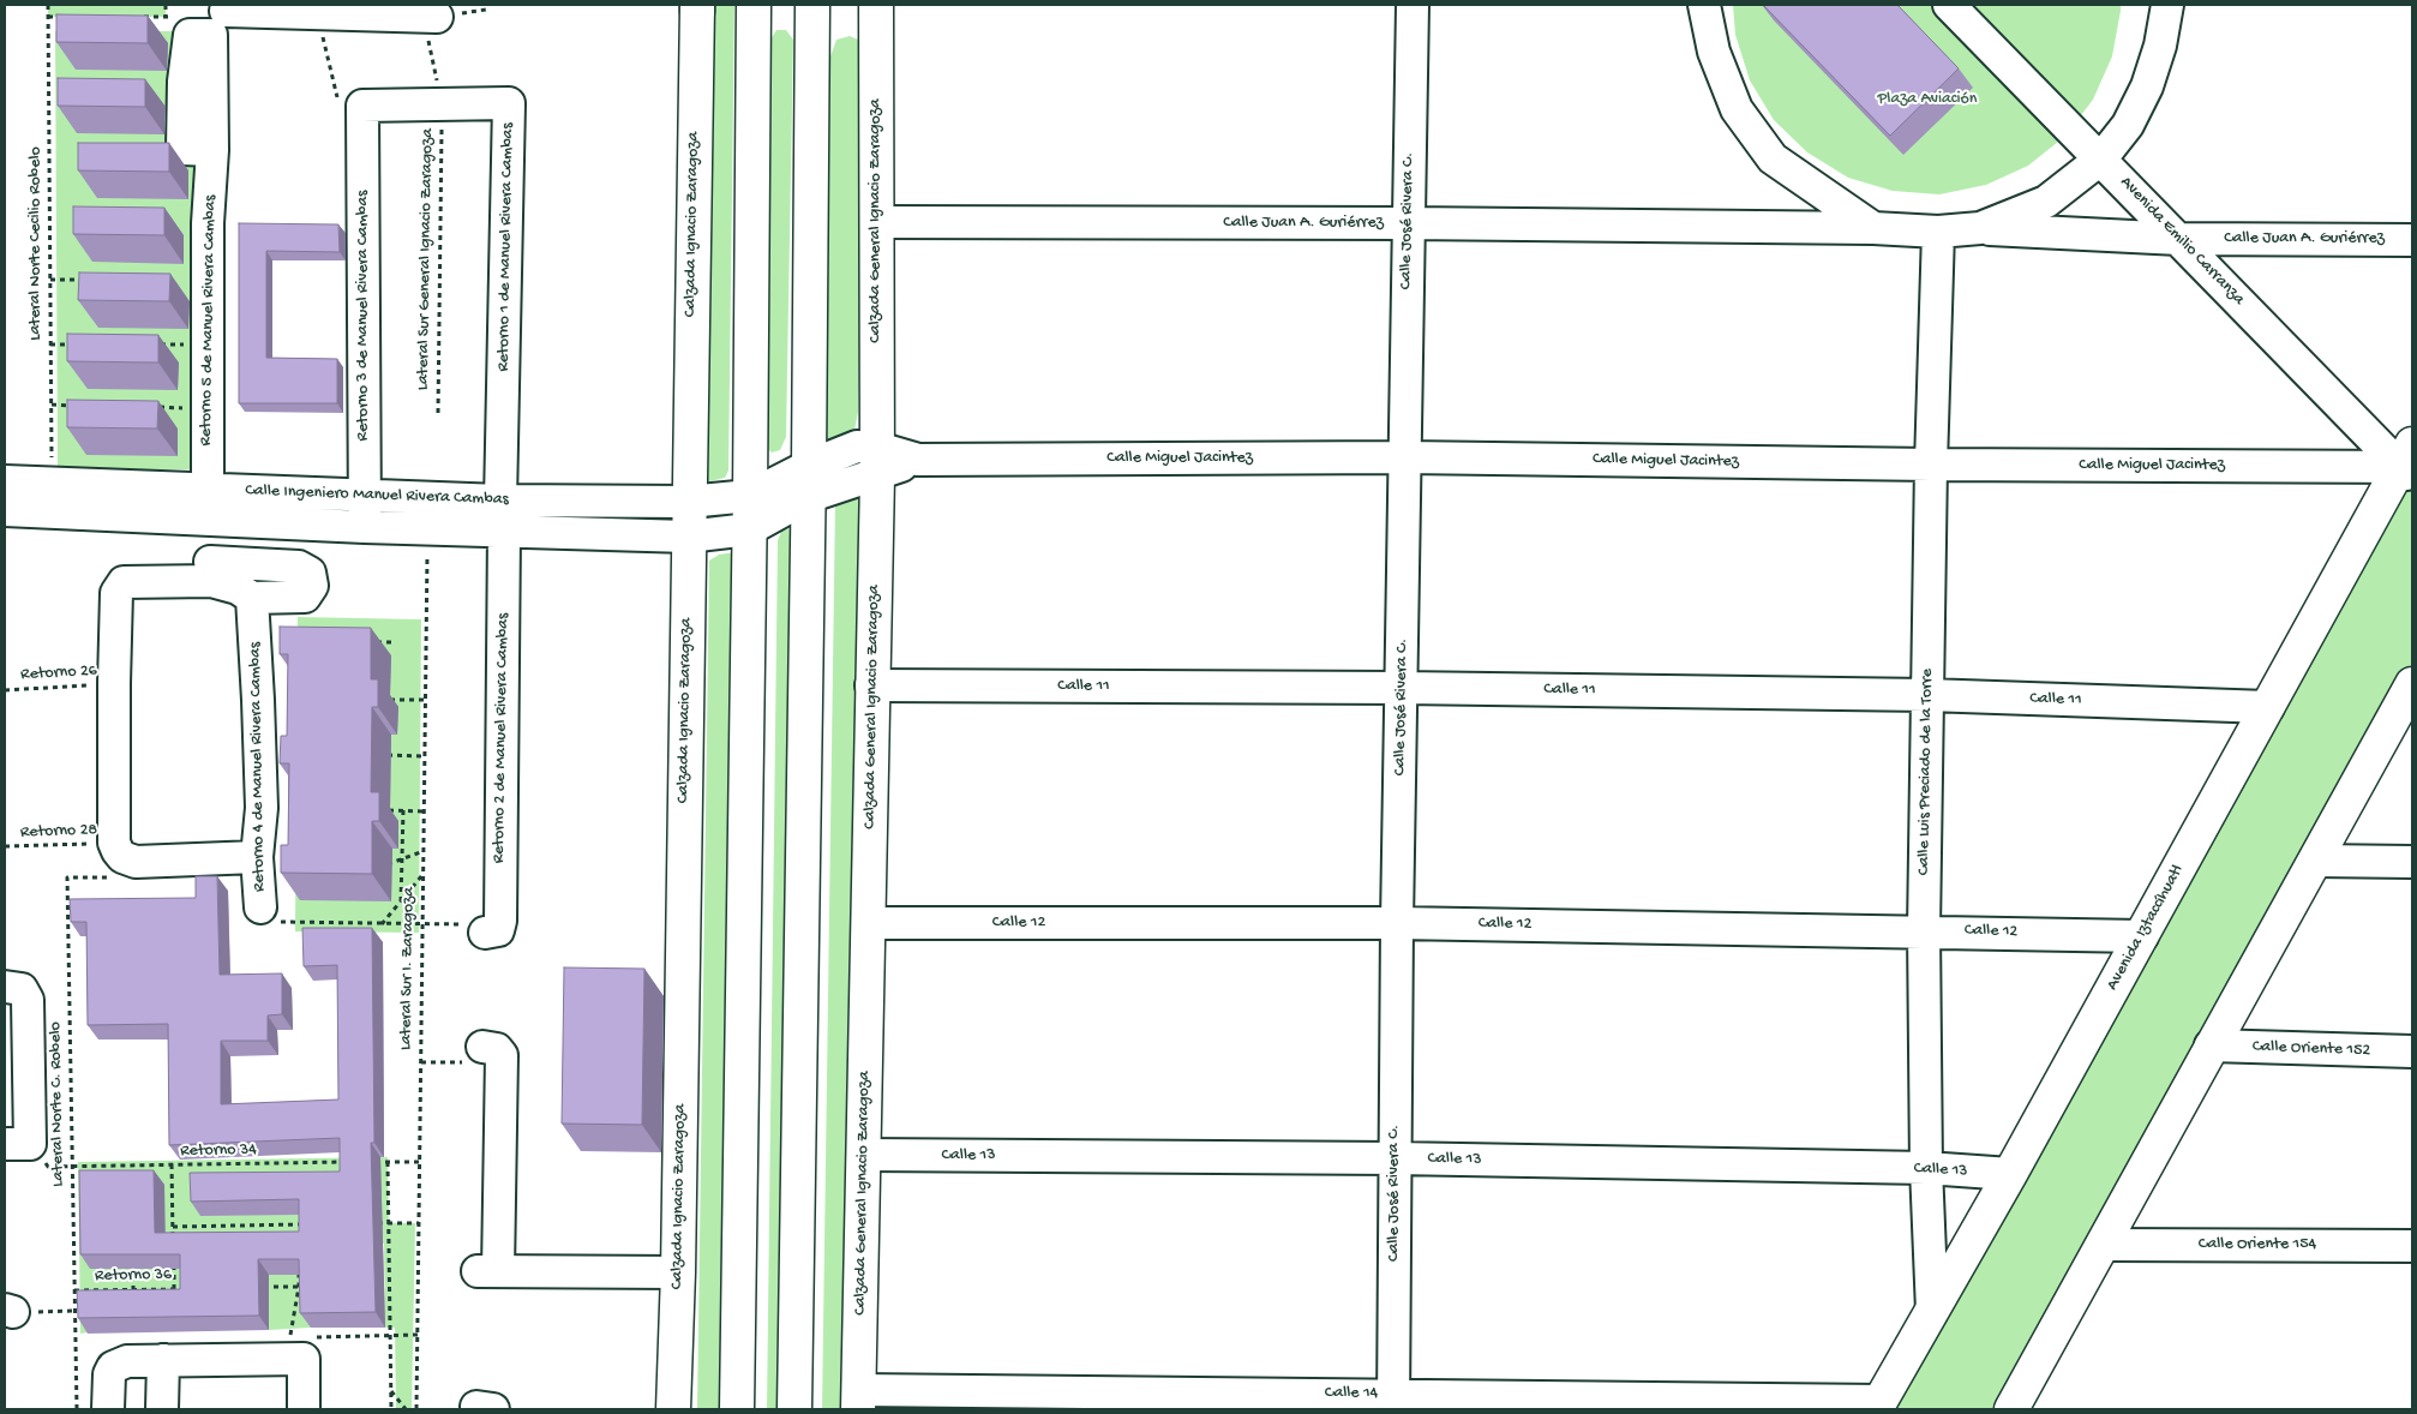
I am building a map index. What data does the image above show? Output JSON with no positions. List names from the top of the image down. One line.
{"streets":{"main road":["Calzada General Ignacio Zaragoza","Calzada Ignacio Zaragoza","Avenida Iztaccíhuatl"],"street":["Calle José Rivera C.","Calle Juan A. Guriérrez","Avenida Emilio Carranza","Retorno 1 de Manuel Rivera Cambas","Retorno 3 de Manuel Rivera Cambas","Retorno 5 de Manuel Rivera Cambas","Calle Miguel Jacintez","Calle Ingeniero Manuel Rivera Cambas","Calle 11","Retorno 2 de Manuel Rivera Cambas","Retorno 4 de Manuel Rivera Cambas","Calle Luis Preciado de la Torre","Calle 12","Calle Oriente 152","Calle 13","Calle Oriente 154","Calle 14"],"path":["Lateral Norte Cecilio Robelo","Lateral Sur General Ignacio Zaragoza","Retorno 26","Retorno 28","Lateral Sur I. Zaragoza","Lateral Norte C. Robelo","Retorno 34","Retorno 36"]},"crossings":[["Calzada General Ignacio Zaragoza","Calle Juan A. Guriérrez"],["Calzada General Ignacio Zaragoza","Calle Miguel Jacintez"],["Calzada General Ignacio Zaragoza","Calle 11"],["Calzada General Ignacio Zaragoza","Calle 12"],["Calzada General Ignacio Zaragoza","Calle 13"],["Calzada General Ignacio Zaragoza","Calle 14"],["Calle José Rivera C.","Calle Juan A. Guriérrez"],["Calle José Rivera C.","Calle Miguel Jacintez"],["Calle José Rivera C.","Calle 11"],["Calle José Rivera C.","Calle 12"],["Calle José Rivera C.","Calle 13"],["Calle José Rivera C.","Calle 14"],["Calle Juan A. Guriérrez","Avenida Emilio Carranza"],["Calle Juan A. Guriérrez","Calle Luis Preciado de la Torre"],["Calzada Ignacio Zaragoza","Calle Ingeniero Manuel Rivera Cambas"],["Avenida Emilio Carranza","Calle Miguel Jacintez"],["Avenida Emilio Carranza","Avenida Iztaccíhuatl"],["Lateral Norte Cecilio Robelo","Calle Ingeniero Manuel Rivera Cambas"],["Retorno 1 de Manuel Rivera Cambas","Lateral Sur General Ignacio Zaragoza"],["Retorno 1 de Manuel Rivera Cambas","Retorno 3 de Manuel Rivera Cambas"],["Retorno 1 de Manuel Rivera Cambas","Calle Ingeniero Manuel Rivera Cambas"],["Retorno 3 de Manuel Rivera Cambas","Calle Ingeniero Manuel Rivera Cambas"],["Retorno 5 de Manuel Rivera Cambas","Calle Ingeniero Manuel Rivera Cambas"],["Calle Miguel Jacintez","Calle Ingeniero Manuel Rivera Cambas"],["Calle Miguel Jacintez","Calle Luis Preciado de la Torre"],["Calle Miguel Jacintez","Avenida Iztaccíhuatl"],["Calle Ingeniero Manuel Rivera Cambas","Retorno 2 de Manuel Rivera Cambas"],["Calle Ingeniero Manuel Rivera Cambas","Lateral Sur I. Zaragoza"],["Calle 11","Calle Luis Preciado de la Torre"],["Calle 11","Avenida Iztaccíhuatl"],["Calle Luis Preciado de la Torre","Calle 12"],["Calle Luis Preciado de la Torre","Avenida Iztaccíhuatl"],["Calle Luis Preciado de la Torre","Calle 13"],["Retorno 28","Lateral Norte C. Robelo"],["Calle 12","Avenida Iztaccíhuatl"],["Avenida Iztaccíhuatl","Calle 13"],["Avenida Iztaccíhuatl","Calle 14"],["Lateral Norte C. Robelo","Retorno 34"],["Lateral Norte C. Robelo","Retorno 36"]],"parks":["Plaza Aviación"]}
